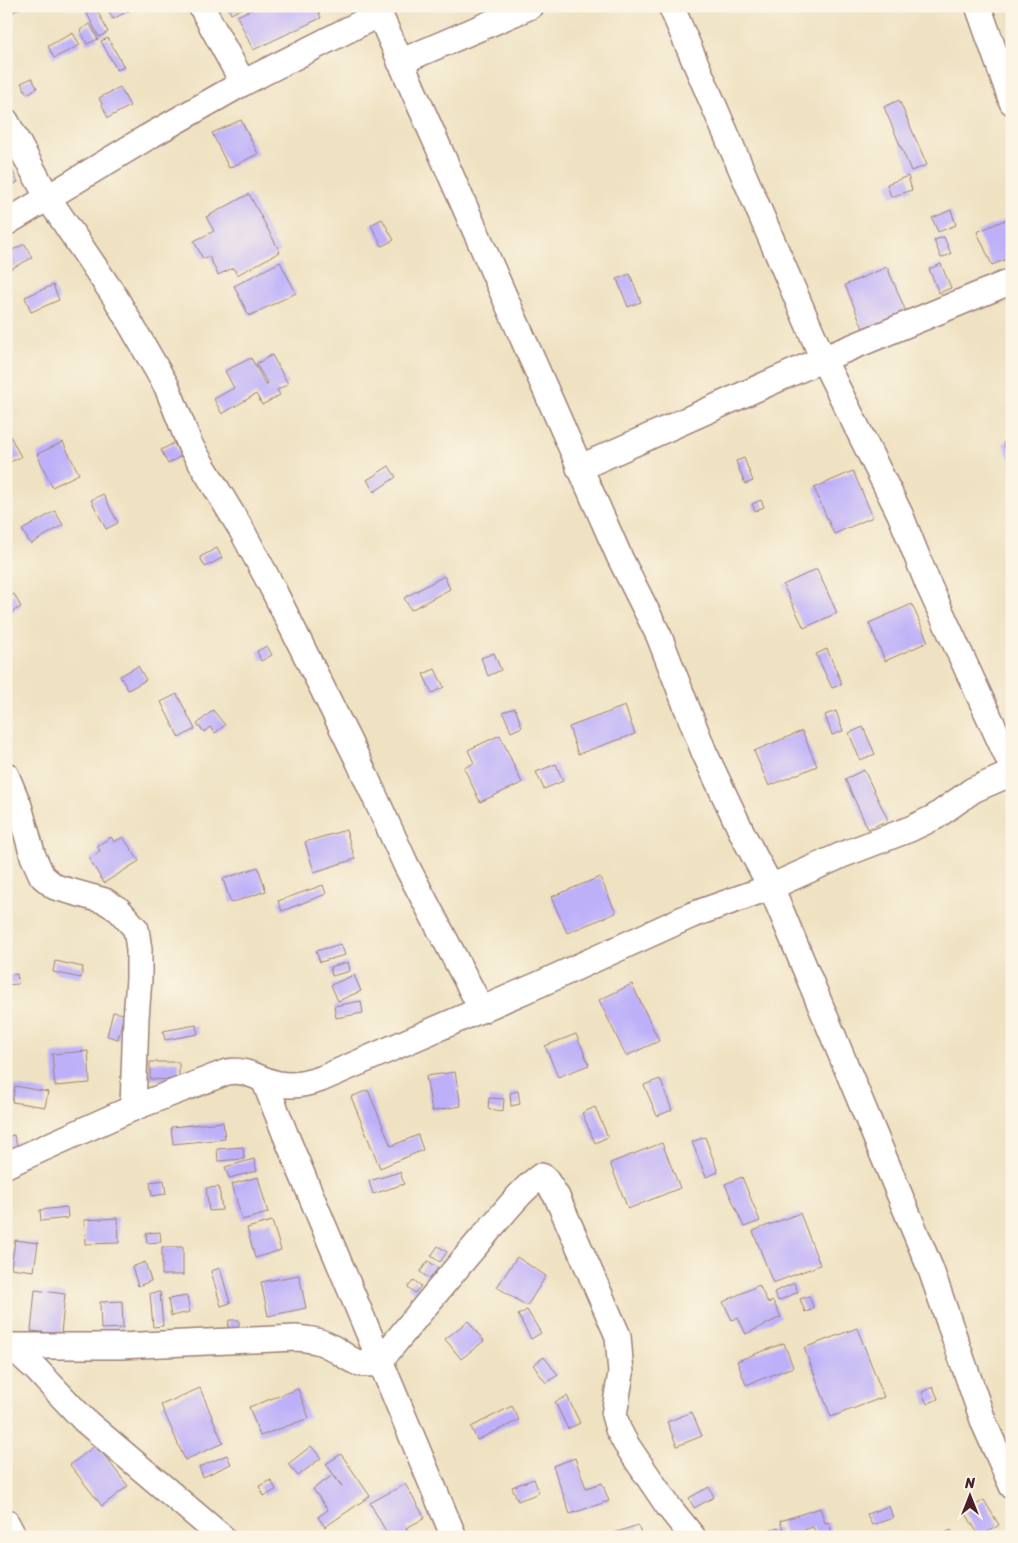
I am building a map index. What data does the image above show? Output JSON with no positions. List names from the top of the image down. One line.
{"north":"top"}
